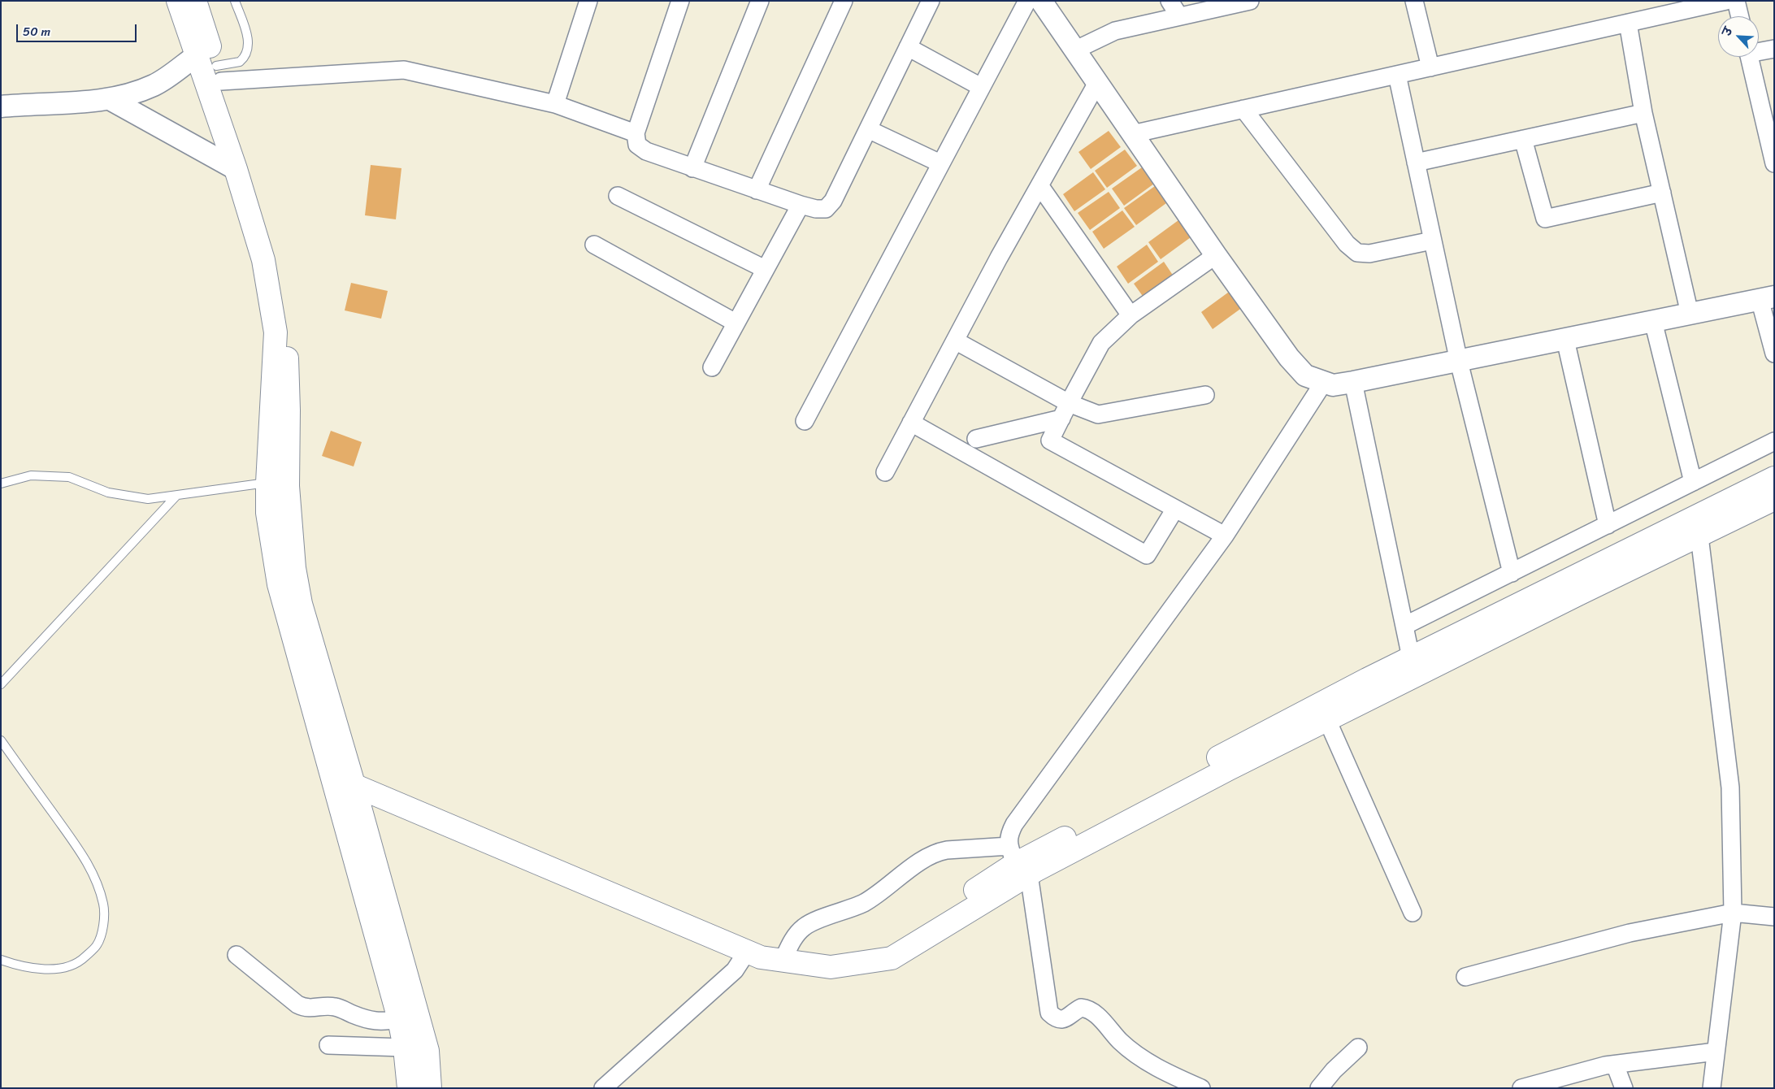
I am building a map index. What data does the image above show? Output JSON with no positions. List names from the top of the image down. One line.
{"scale_bar":"50 m","north":"top left"}
